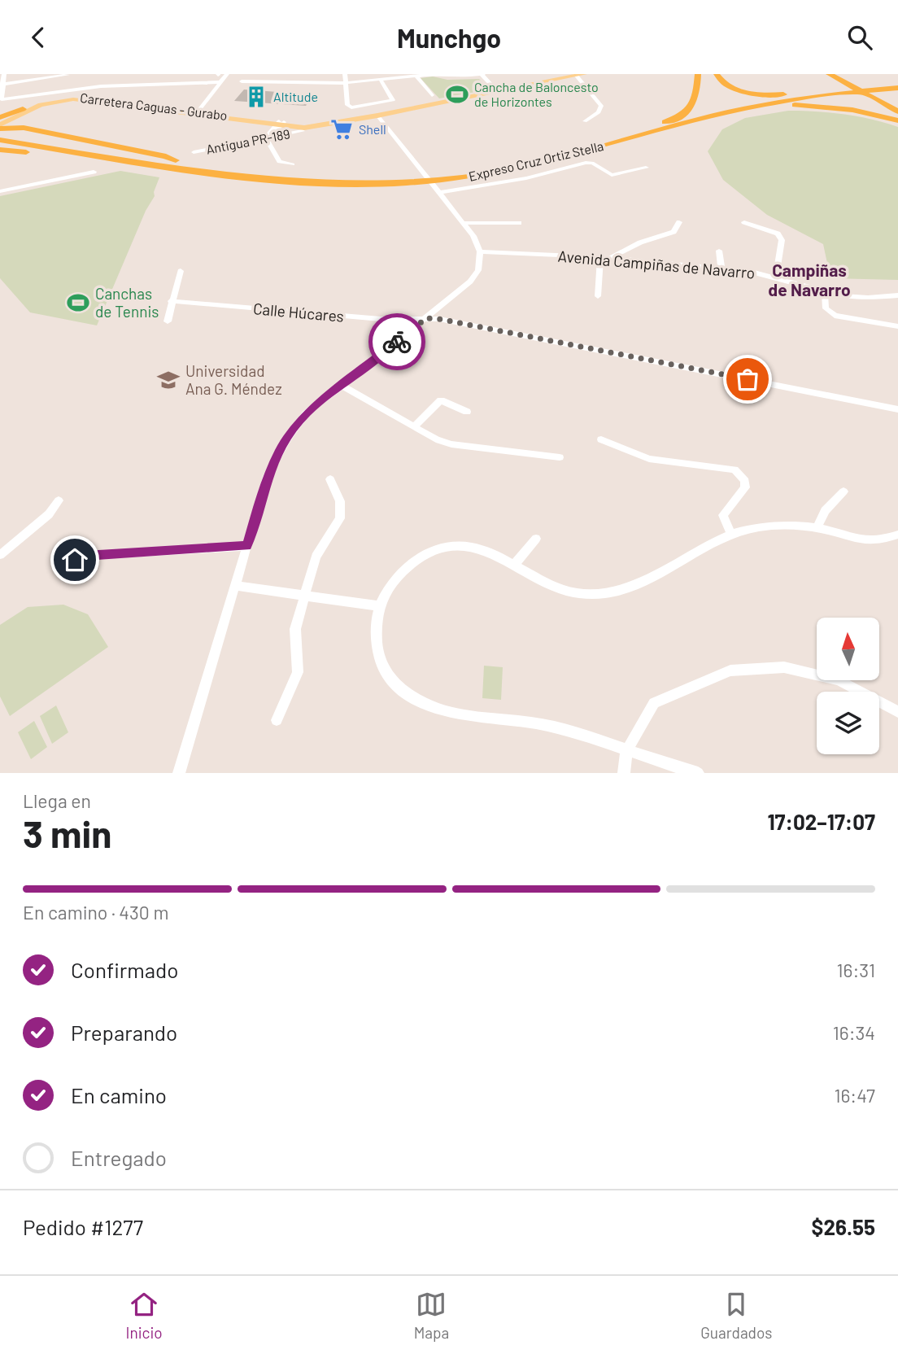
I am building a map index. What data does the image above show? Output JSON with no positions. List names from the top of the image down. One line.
{"streets":{"highway":["Expreso Cruz Ortiz Stella"],"main road":["Carretera Caguas - Gurabo"],"street":["Antigua PR-189","Avenida Campiñas de Navarro","Calle Húcares"]},"districts":["Campiñas de Navarro"],"places":{"sports":["Cancha de Baloncesto de Horizontes","Canchas de Tennis"],"building":["Altitude"],"supermarket":["Shell"],"school or university":["Universidad Ana G. Méndez"]},"north":"top","page":{"header":"Munchgo","heading":["3 min","Llega en","17:02–17:07"],"panel":["Pedido #1277","$26.55"],"bar":"En camino · 430 m","list":[["Confirmado","16:31"],["Preparando","16:34"],["En camino","16:47"],"Entregado"],"tabs":["Inicio","Mapa","Guardados"]}}
